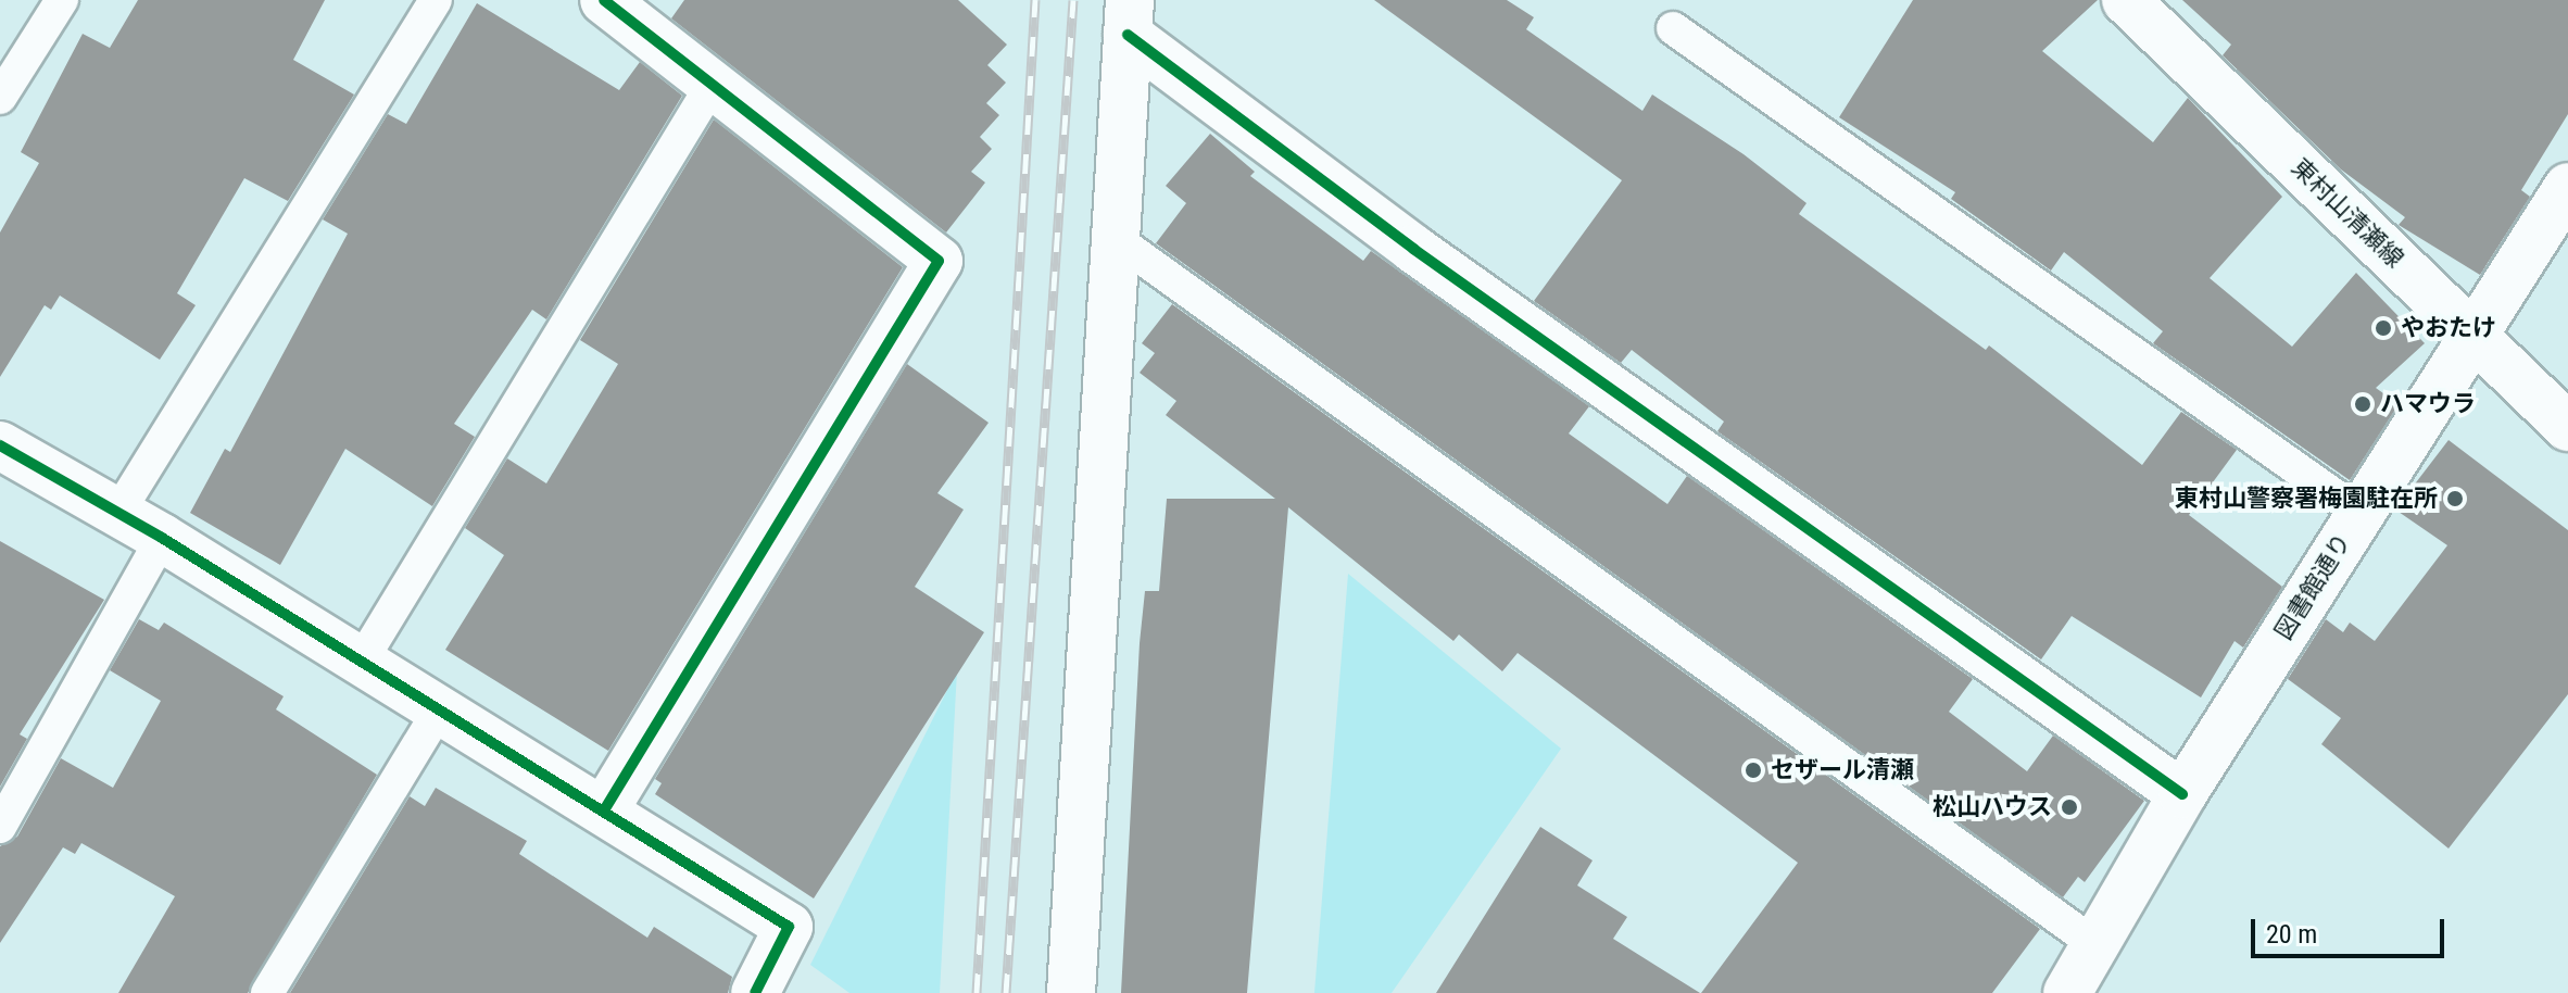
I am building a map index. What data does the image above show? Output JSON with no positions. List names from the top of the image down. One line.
{"streets":{"street":["東村山清瀬線","図書館通り"]},"crossings":[["東村山清瀬線","図書館通り"]],"places":["やおたけ","ハマウラ","東村山警察署梅園駐在所","セザール清瀬","松山ハウス"],"scale_bar":"20 m"}
